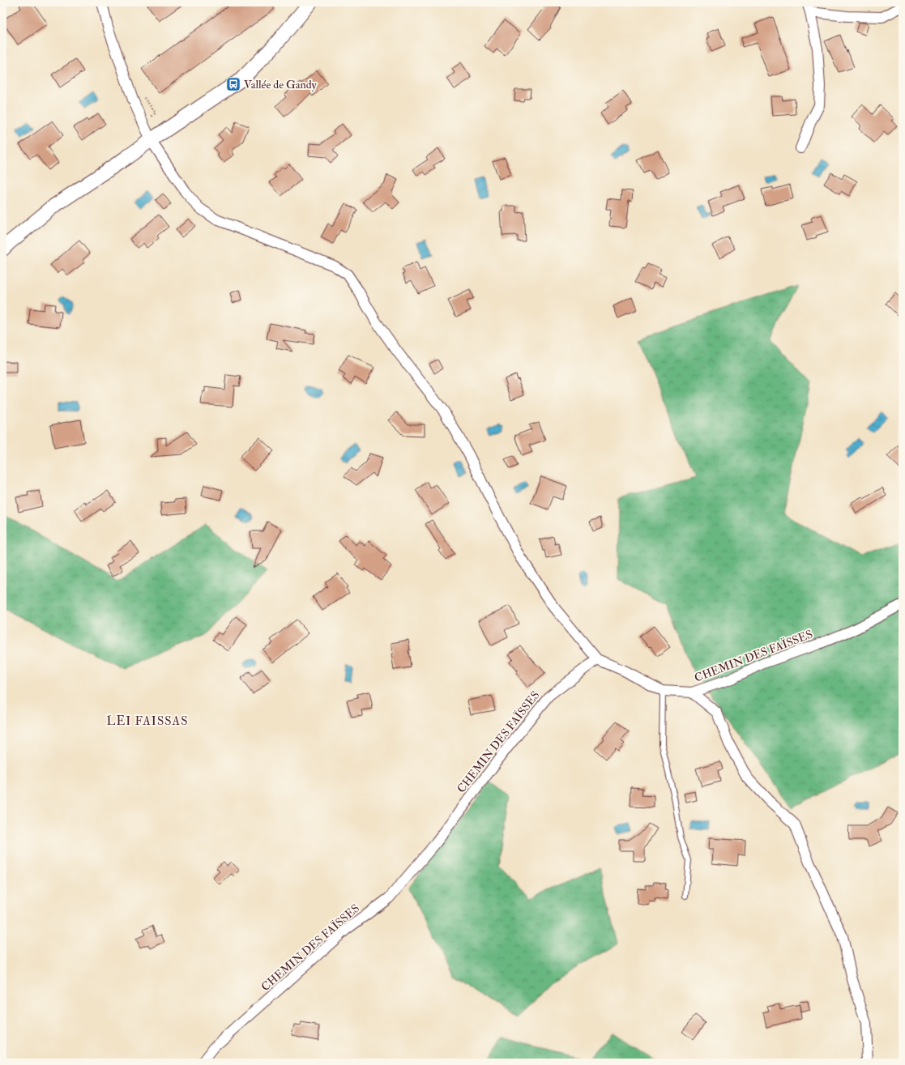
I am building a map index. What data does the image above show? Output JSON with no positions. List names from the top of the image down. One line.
{"streets":{"street":["CHEMIN DES FAÏSSES"]},"districts":["LEI FAISSAS"],"places":{"bus stop":["Vallée de Gandy"]}}
